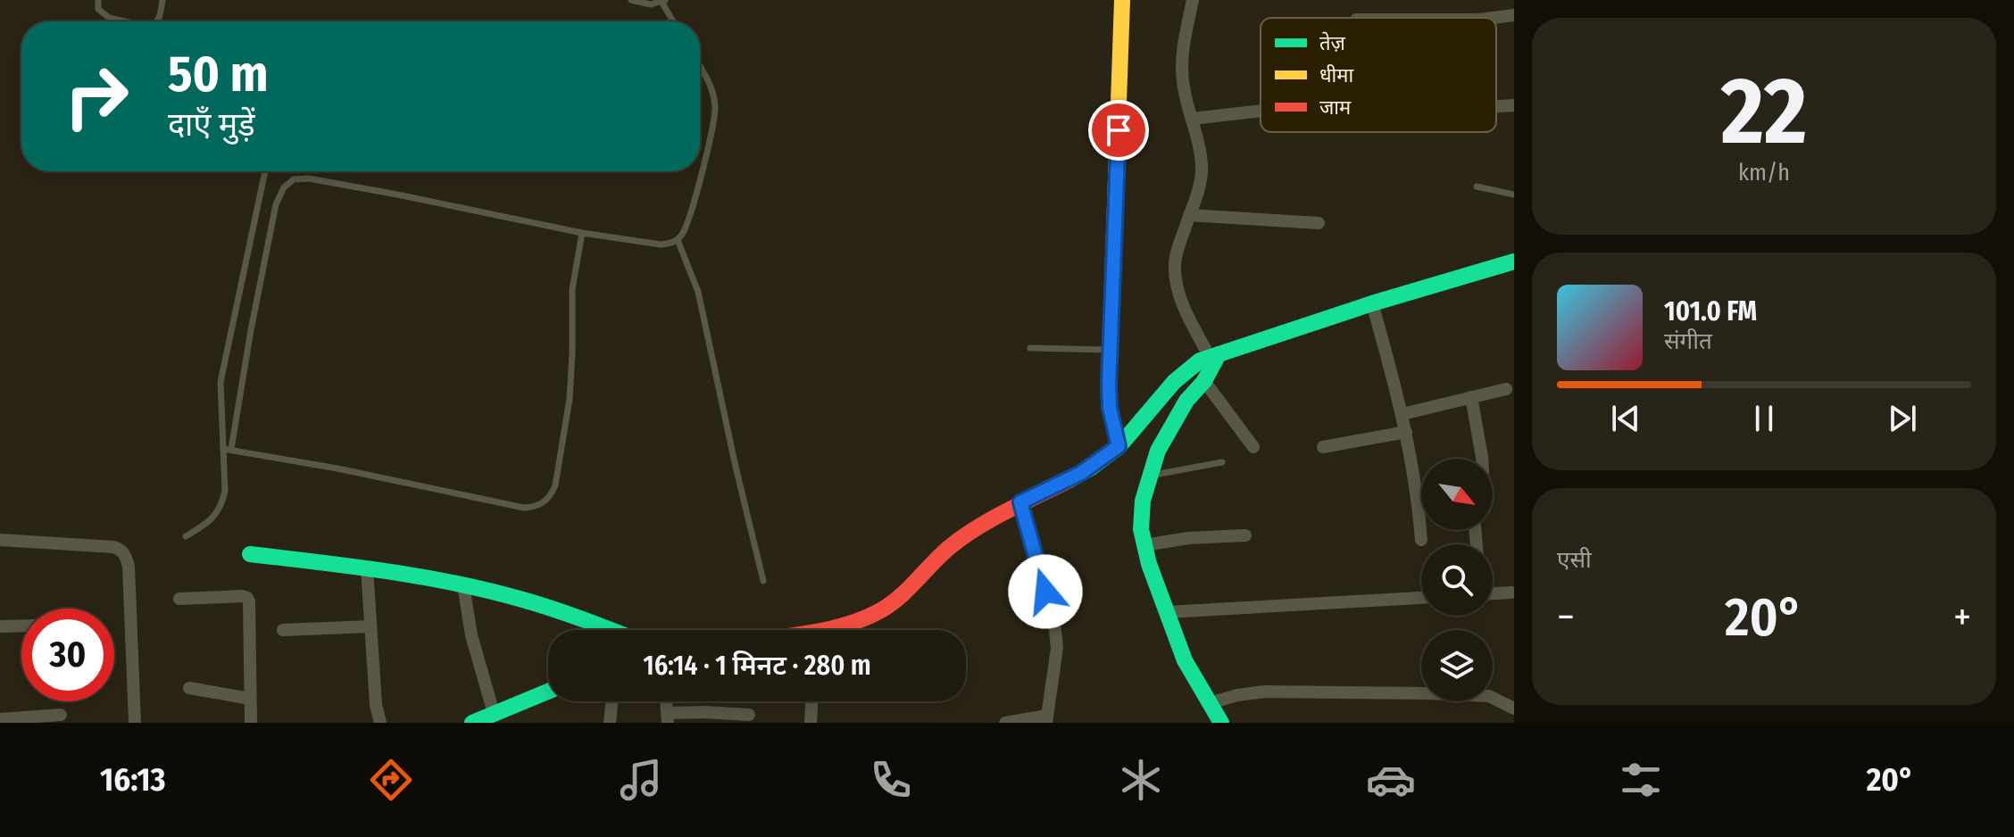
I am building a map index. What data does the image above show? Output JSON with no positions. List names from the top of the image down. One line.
{"legend":["तेज़","धीमा","जाम"],"north":"bottom right","page":{"tile":[["22","km/h"],"एसी"],"turn":["50 m","दाएँ मुड़ें"],"song":["101.0 FM","संगीत"],"heat":["−","20°","+"],"limit":"30","trip":"16:14 · 1 मिनट · 280 m","tabs":["16:13","20°"]}}
